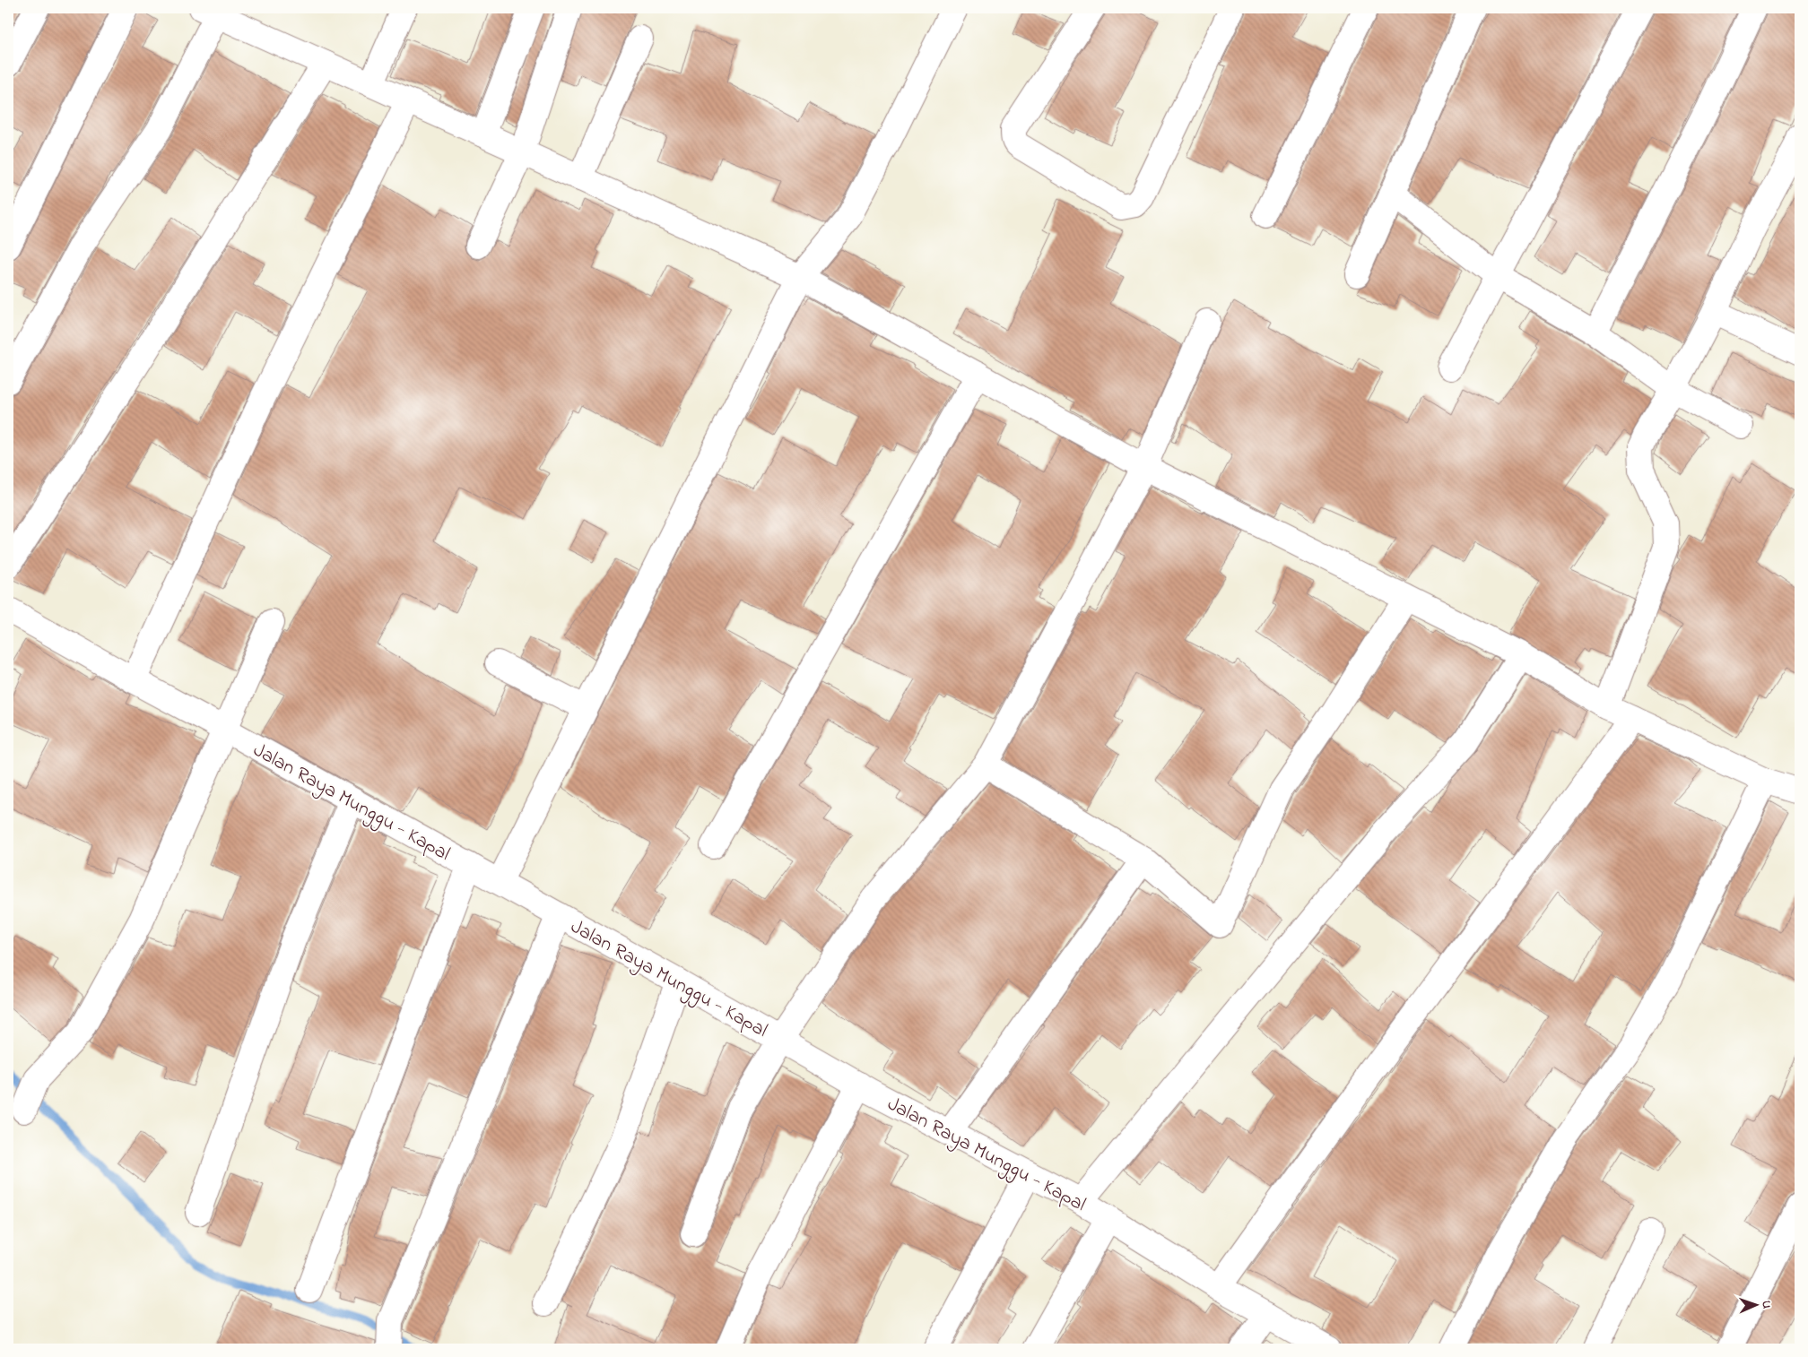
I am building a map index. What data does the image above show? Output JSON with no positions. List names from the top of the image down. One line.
{"streets":{"street":["Jalan Raya Munggu - Kapal"]},"north":"right"}
